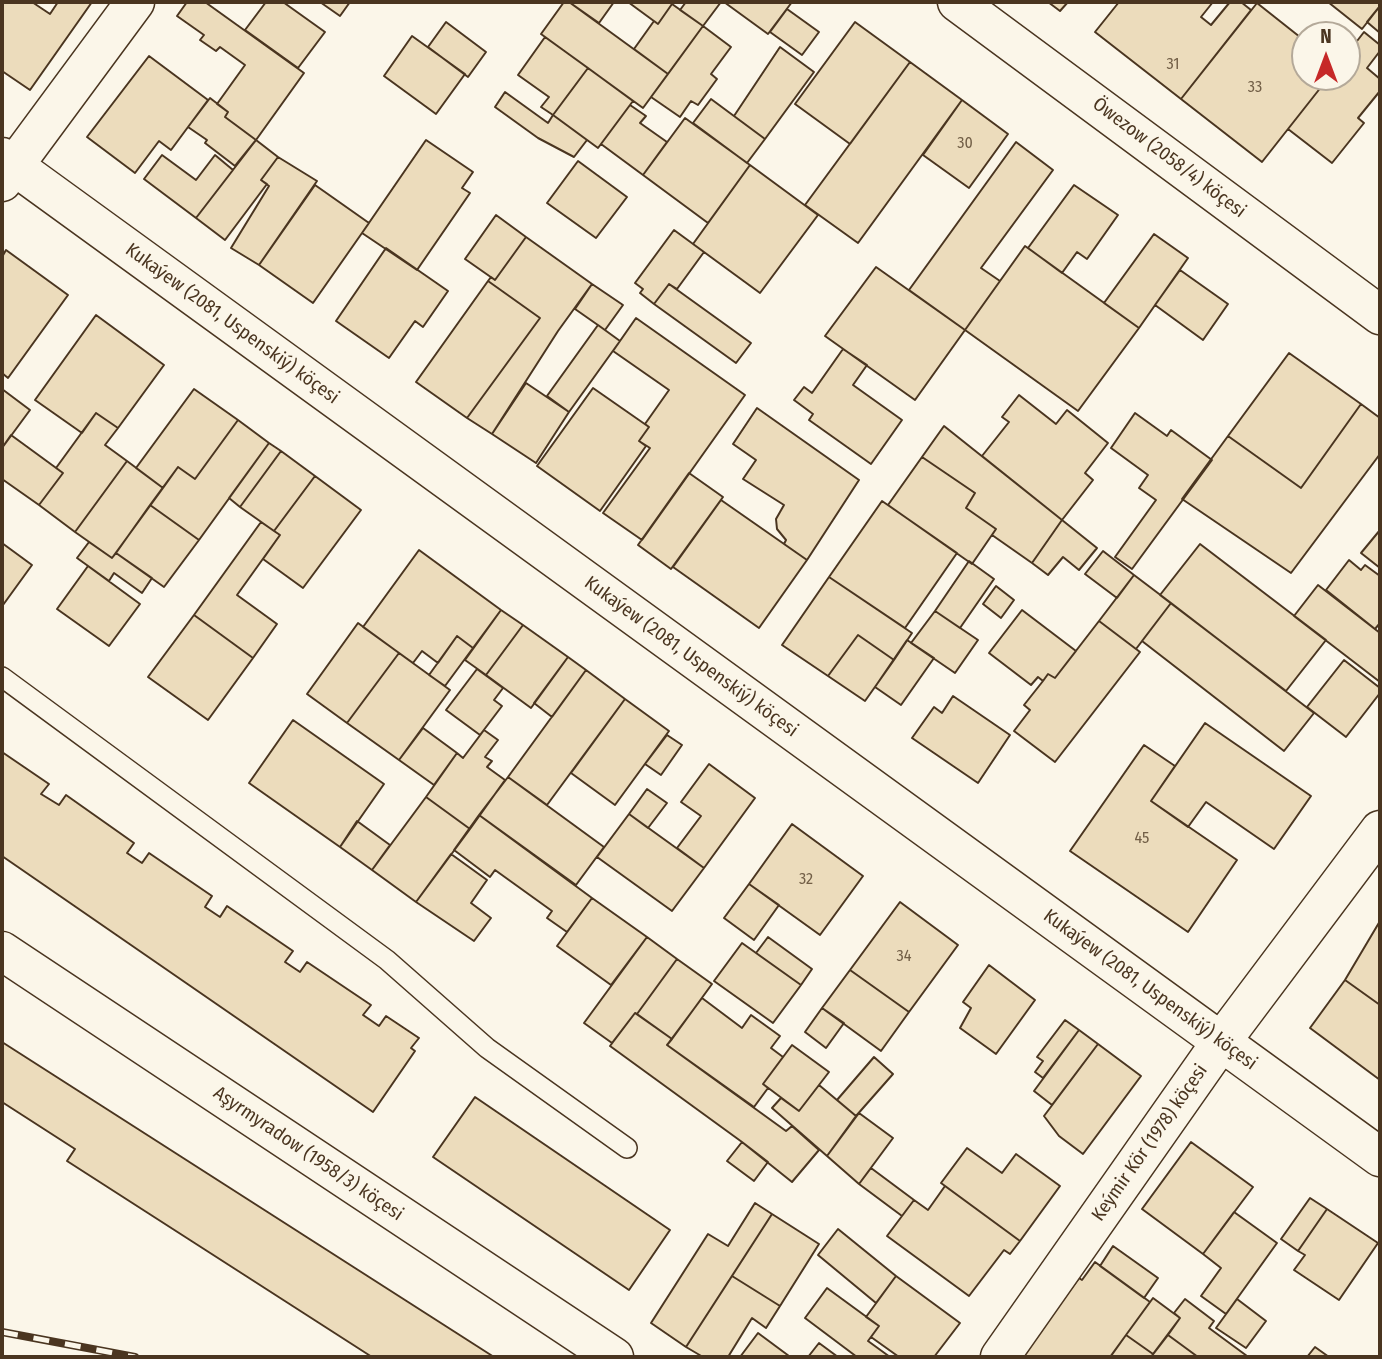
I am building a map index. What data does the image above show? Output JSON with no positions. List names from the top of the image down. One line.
{"streets":{"street":["Öwezow (2058/4) köçesi","Kukaýew (2081, Uspenskiý) köçesi","Keýmir Kör (1978) köçesi","Aşyrmyradow (1958/3) köçesi"]},"crossings":[["Kukaýew (2081, Uspenskiý) köçesi","Keýmir Kör (1978) köçesi"]],"house_numbers":["31","33","30","45","32","34"],"north":"top"}
